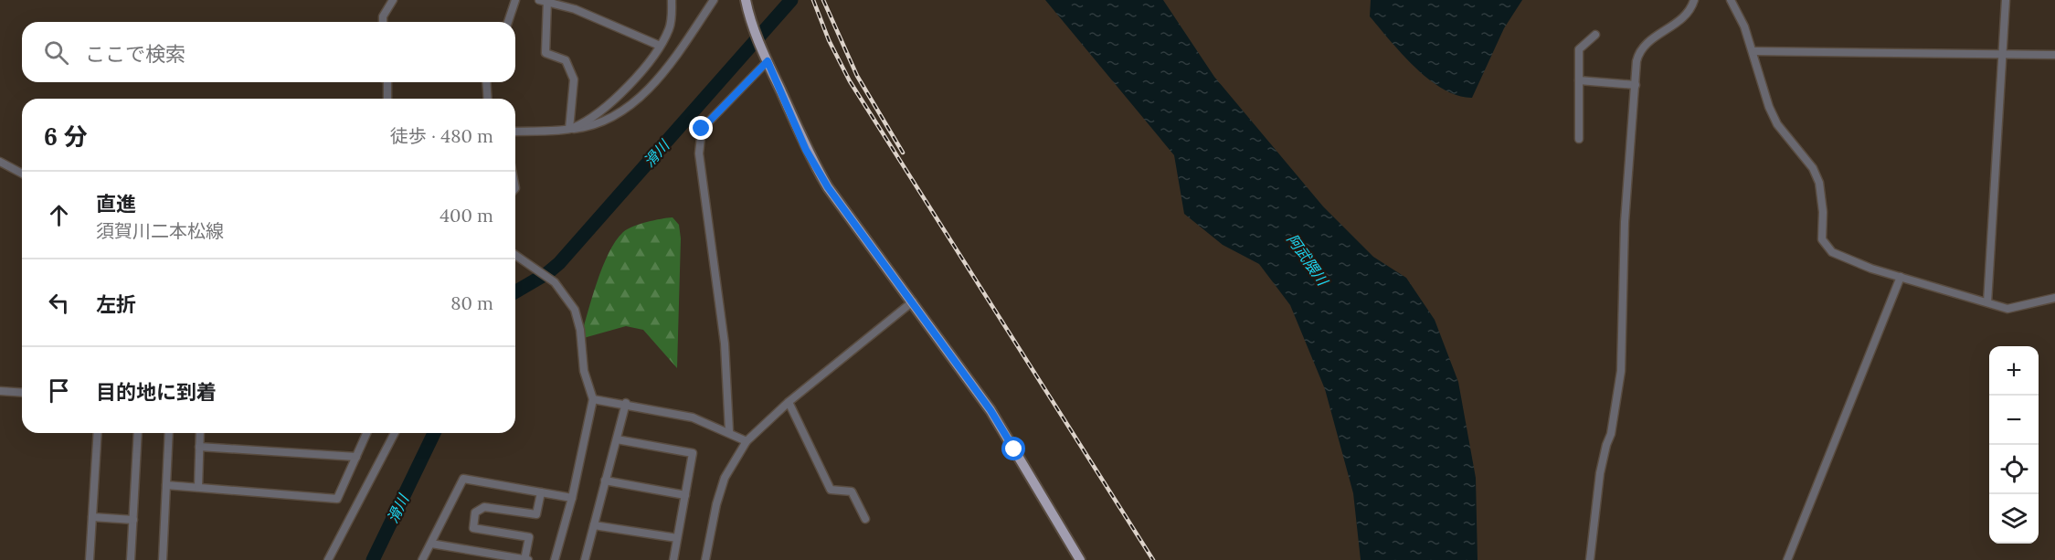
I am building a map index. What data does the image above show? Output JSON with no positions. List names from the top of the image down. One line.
{"water":["滑川","阿武隈川"],"page":{"search":"ここで検索","heading":["6 分","徒歩 · 480 m"],"list":[["直進","須賀川二本松線","400 m"],["左折","80 m"],"目的地に到着"],"map_buttons":["+","−"]}}
